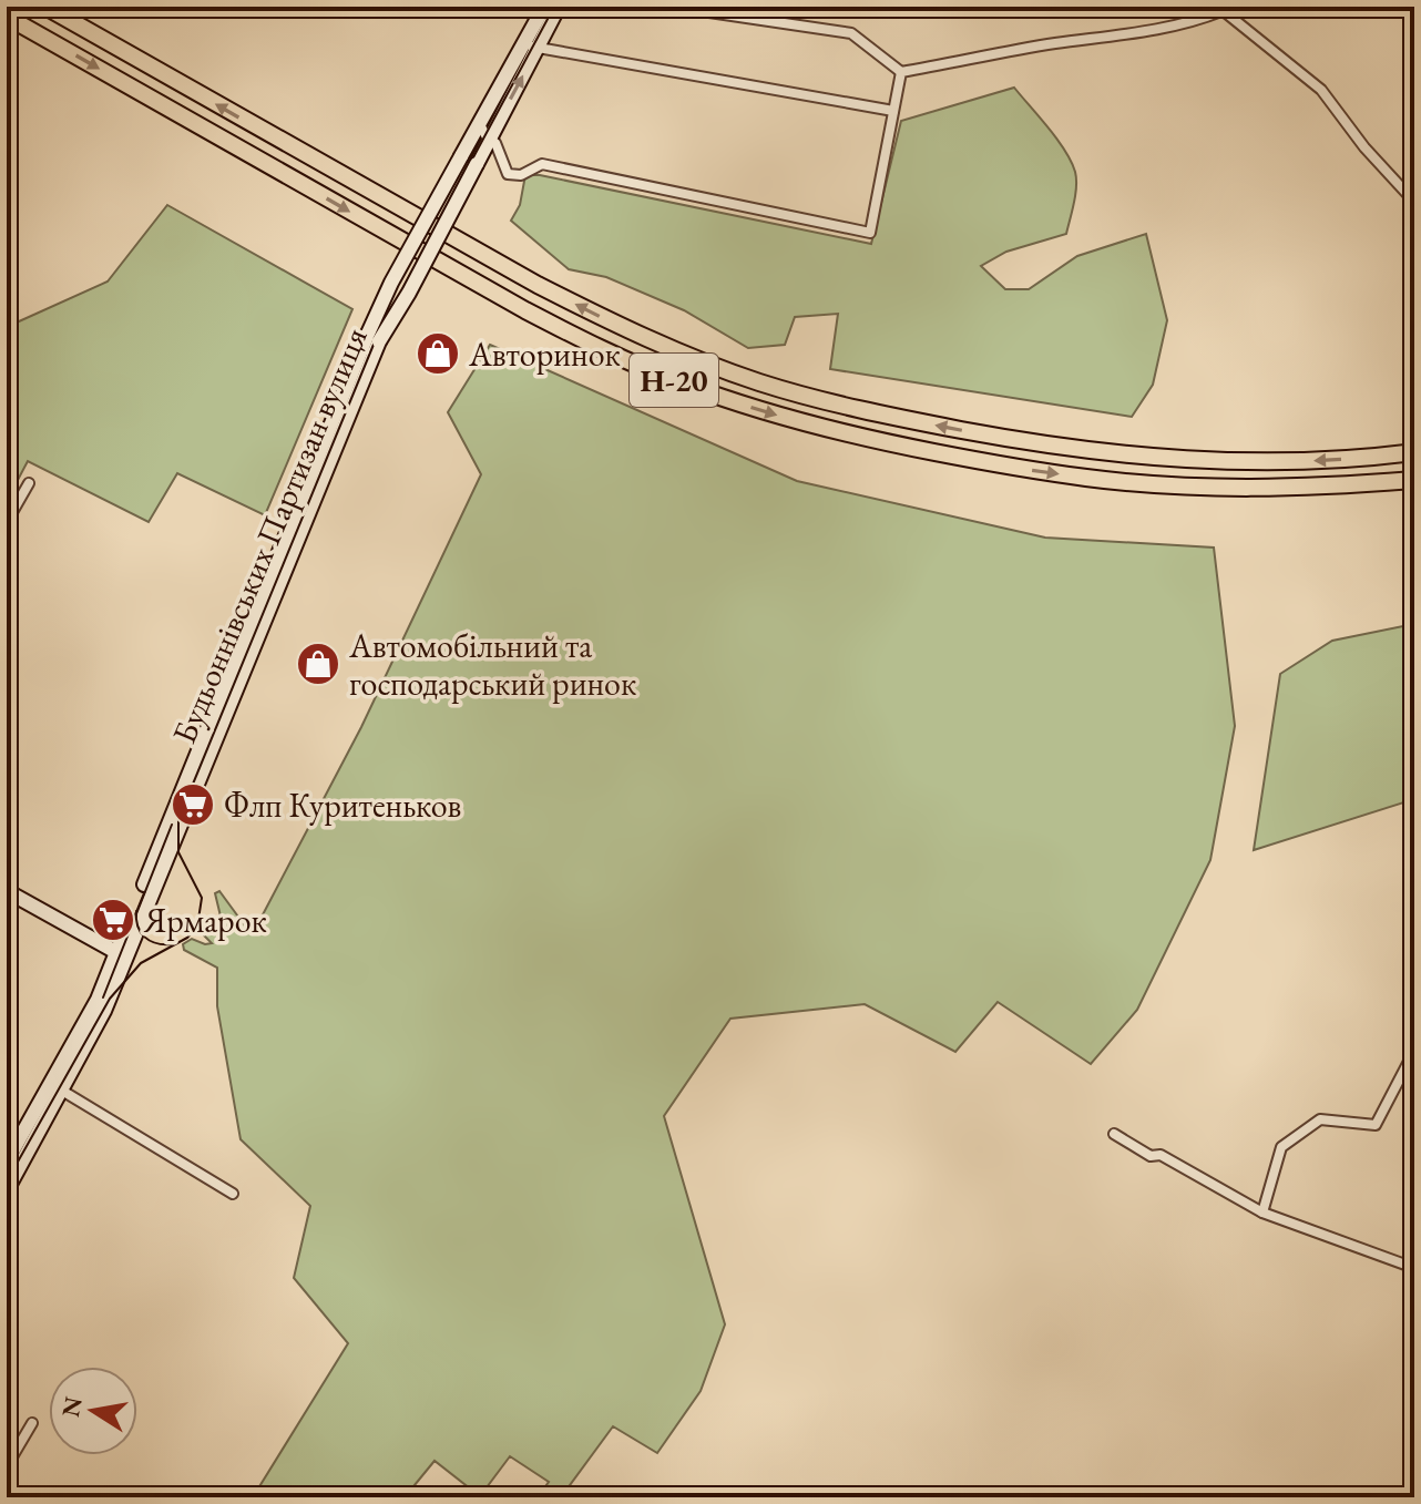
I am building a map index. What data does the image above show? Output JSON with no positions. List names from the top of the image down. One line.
{"streets":{"main road":["Н-20","Будьоннівських Партизан вулиця"]},"places":{"shop":["Авторинок","Автомобільний та господарський ринок"],"supermarket":["Флп Куритеньков","Ярмарок"]},"north":"left"}
